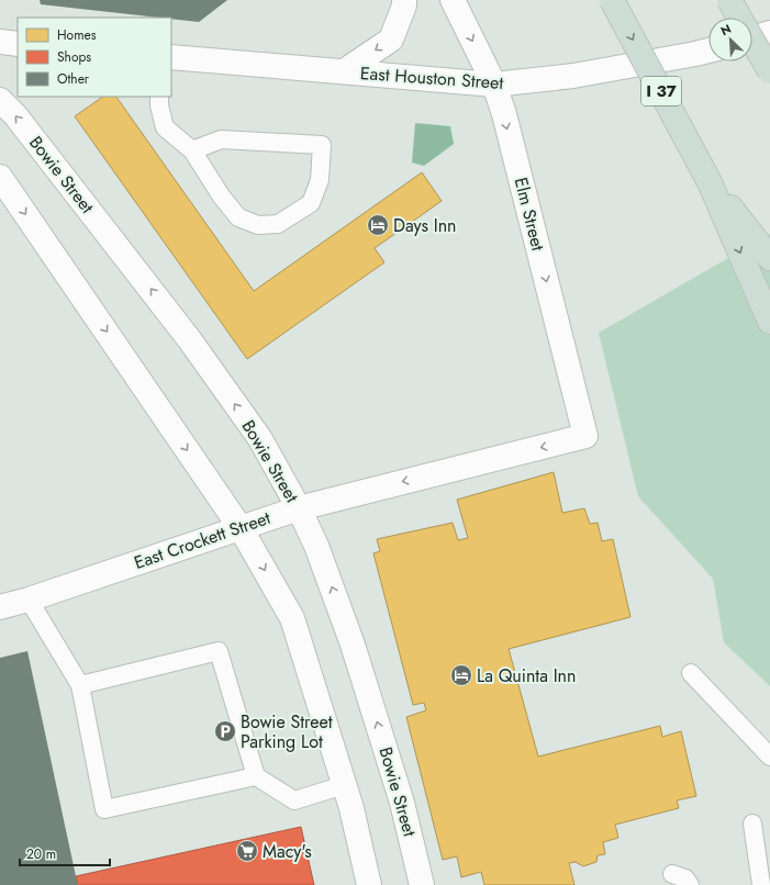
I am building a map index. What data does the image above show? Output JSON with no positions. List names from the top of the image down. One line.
{"streets":{"highway":["I 37"],"main road":["East Houston Street","Bowie Street","Elm Street","East Crockett Street"]},"crossings":[["East Houston Street","Elm Street"],["Bowie Street","East Crockett Street"],["Elm Street","East Crockett Street"]],"one_way":["Elm Street","East Crockett Street"],"places":{"hotel":["Days Inn","La Quinta Inn"],"parking":["Bowie Street Parking Lot"],"supermarket":["Macy's"]},"legend":["Homes","Shops","Other"],"scale_bar":"20 m","north":"top left"}
